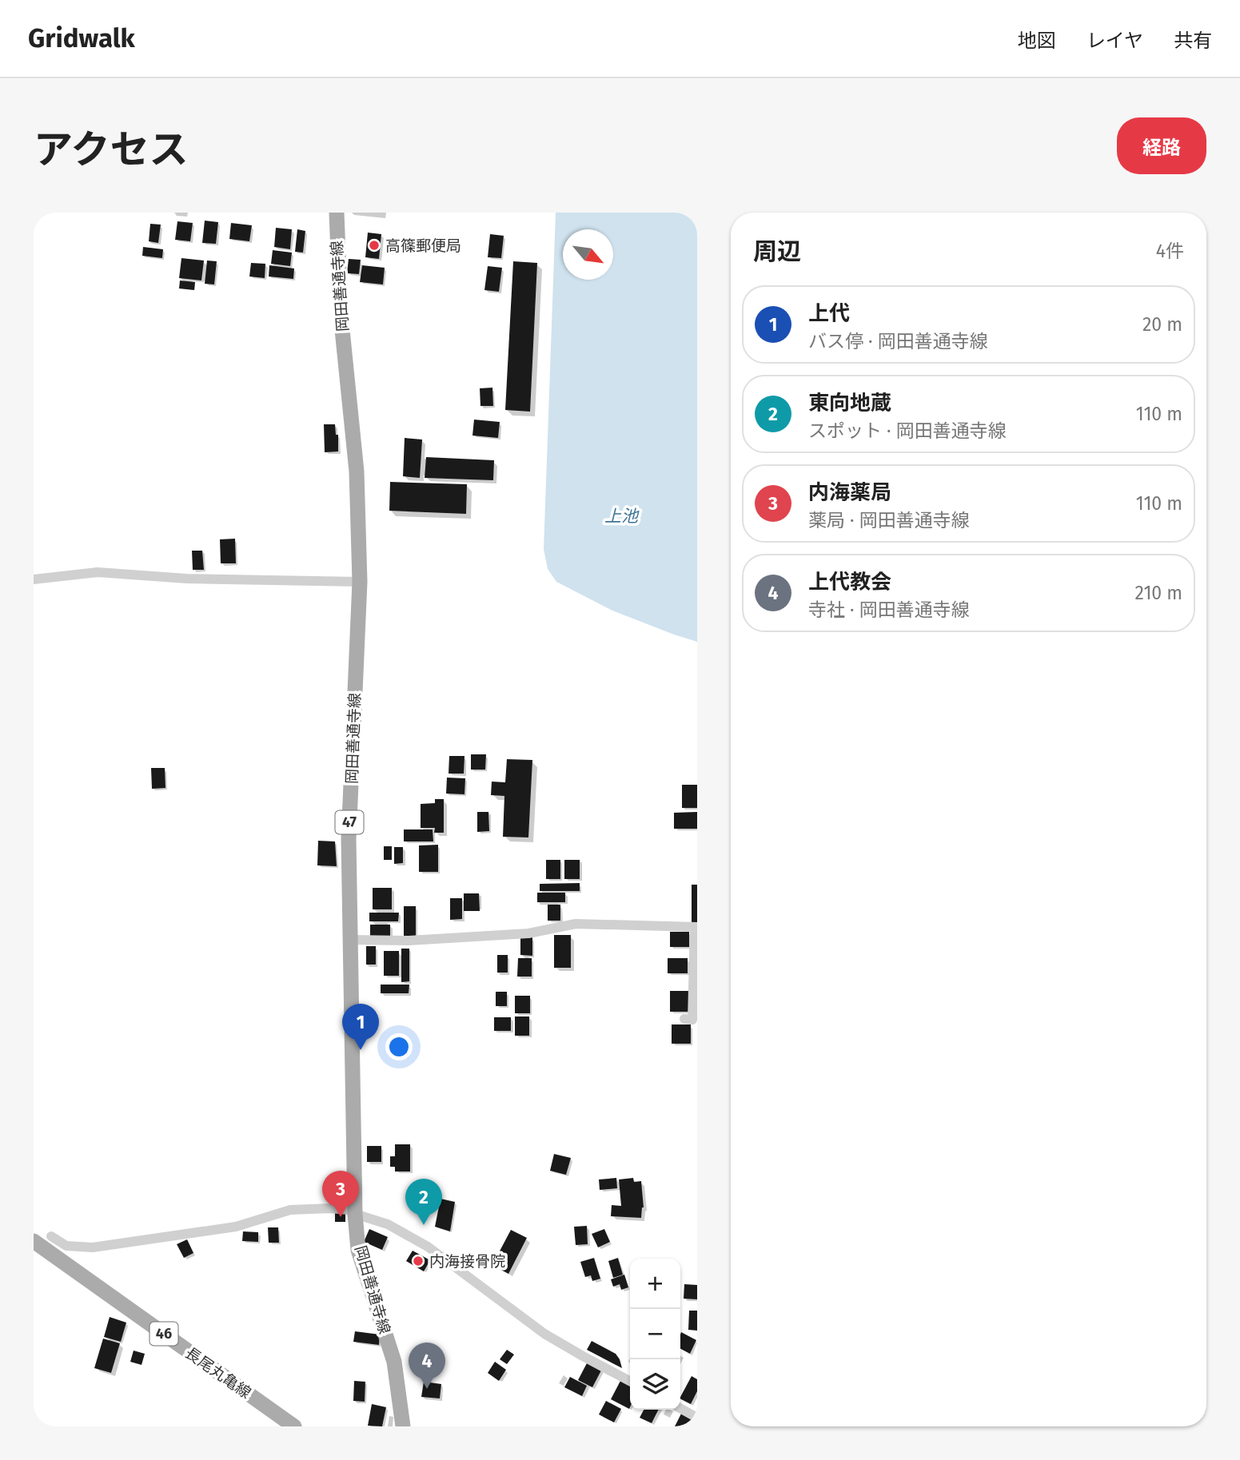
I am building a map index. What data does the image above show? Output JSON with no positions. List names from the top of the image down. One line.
{"streets":{"main road":["岡田善通寺線","47","46","長尾丸亀線"]},"water":["上池"],"places":["高篠郵便局","内海接骨院"],"north":"bottom right","page":{"header":"Gridwalk","nav":["地図","レイヤ","共有"],"title":"アクセス","buttons":"経路","heading":["周辺","4件"],"list":[{"mark":"1","name":"上代","note":"バス停 · 岡田善通寺線","value":"20 m"},{"mark":"2","name":"東向地蔵","note":"スポット · 岡田善通寺線","value":"110 m"},{"mark":"3","name":"内海薬局","note":"薬局 · 岡田善通寺線","value":"110 m"},{"mark":"4","name":"上代教会","note":"寺社 · 岡田善通寺線","value":"210 m"}],"pins":["1","3","2","4"],"map_buttons":["+","−"]}}
